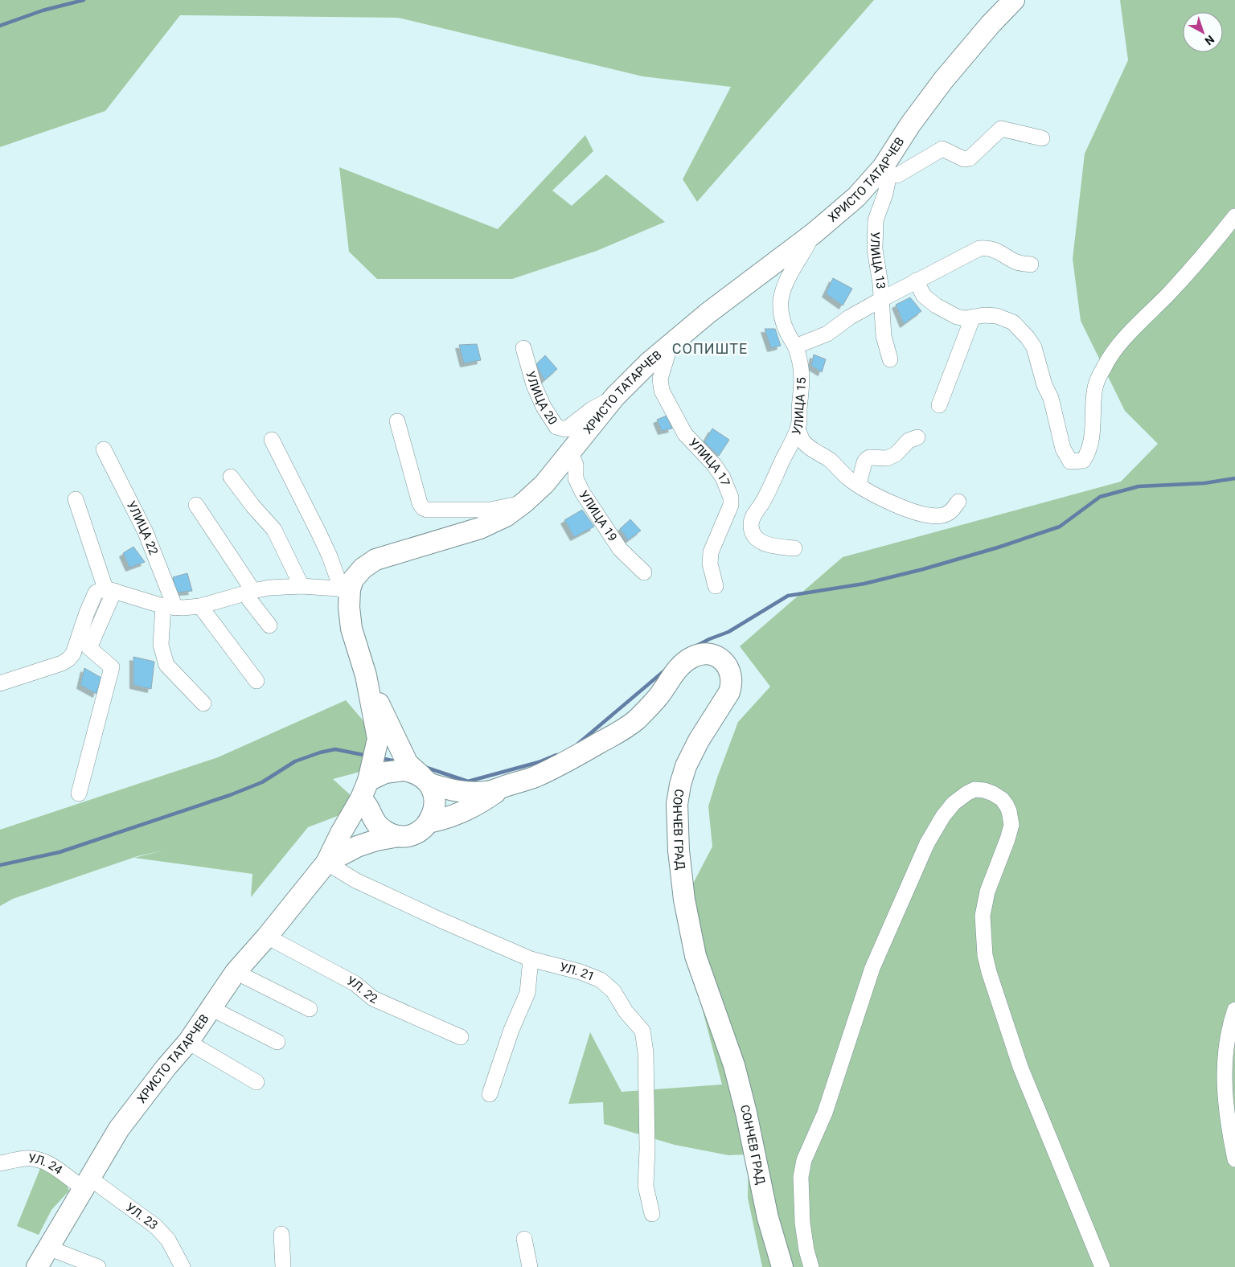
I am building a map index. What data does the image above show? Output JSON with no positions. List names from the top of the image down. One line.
{"streets":{"main road":["ХРИСТО ТАТАРЧЕВ","СОНЧЕВ ГРАД"],"street":["УЛИЦА 13","УЛИЦА 20","УЛИЦА 15","УЛИЦА 17","УЛИЦА 19","УЛИЦА 22","УЛ. 21","УЛ. 22","УЛ. 24","УЛ. 23"]},"crossings":[["ХРИСТО ТАТАРЧЕВ","УЛИЦА 13"],["ХРИСТО ТАТАРЧЕВ","УЛИЦА 20"],["ХРИСТО ТАТАРЧЕВ","УЛИЦА 15"],["ХРИСТО ТАТАРЧЕВ","УЛИЦА 17"],["ХРИСТО ТАТАРЧЕВ","УЛИЦА 19"],["ХРИСТО ТАТАРЧЕВ","УЛ. 21"],["ХРИСТО ТАТАРЧЕВ","УЛ. 22"],["ХРИСТО ТАТАРЧЕВ","УЛ. 24"],["ХРИСТО ТАТАРЧЕВ","УЛ. 23"],["УЛ. 24","УЛ. 23"]],"districts":["СОПИШТЕ"],"north":"bottom right"}
